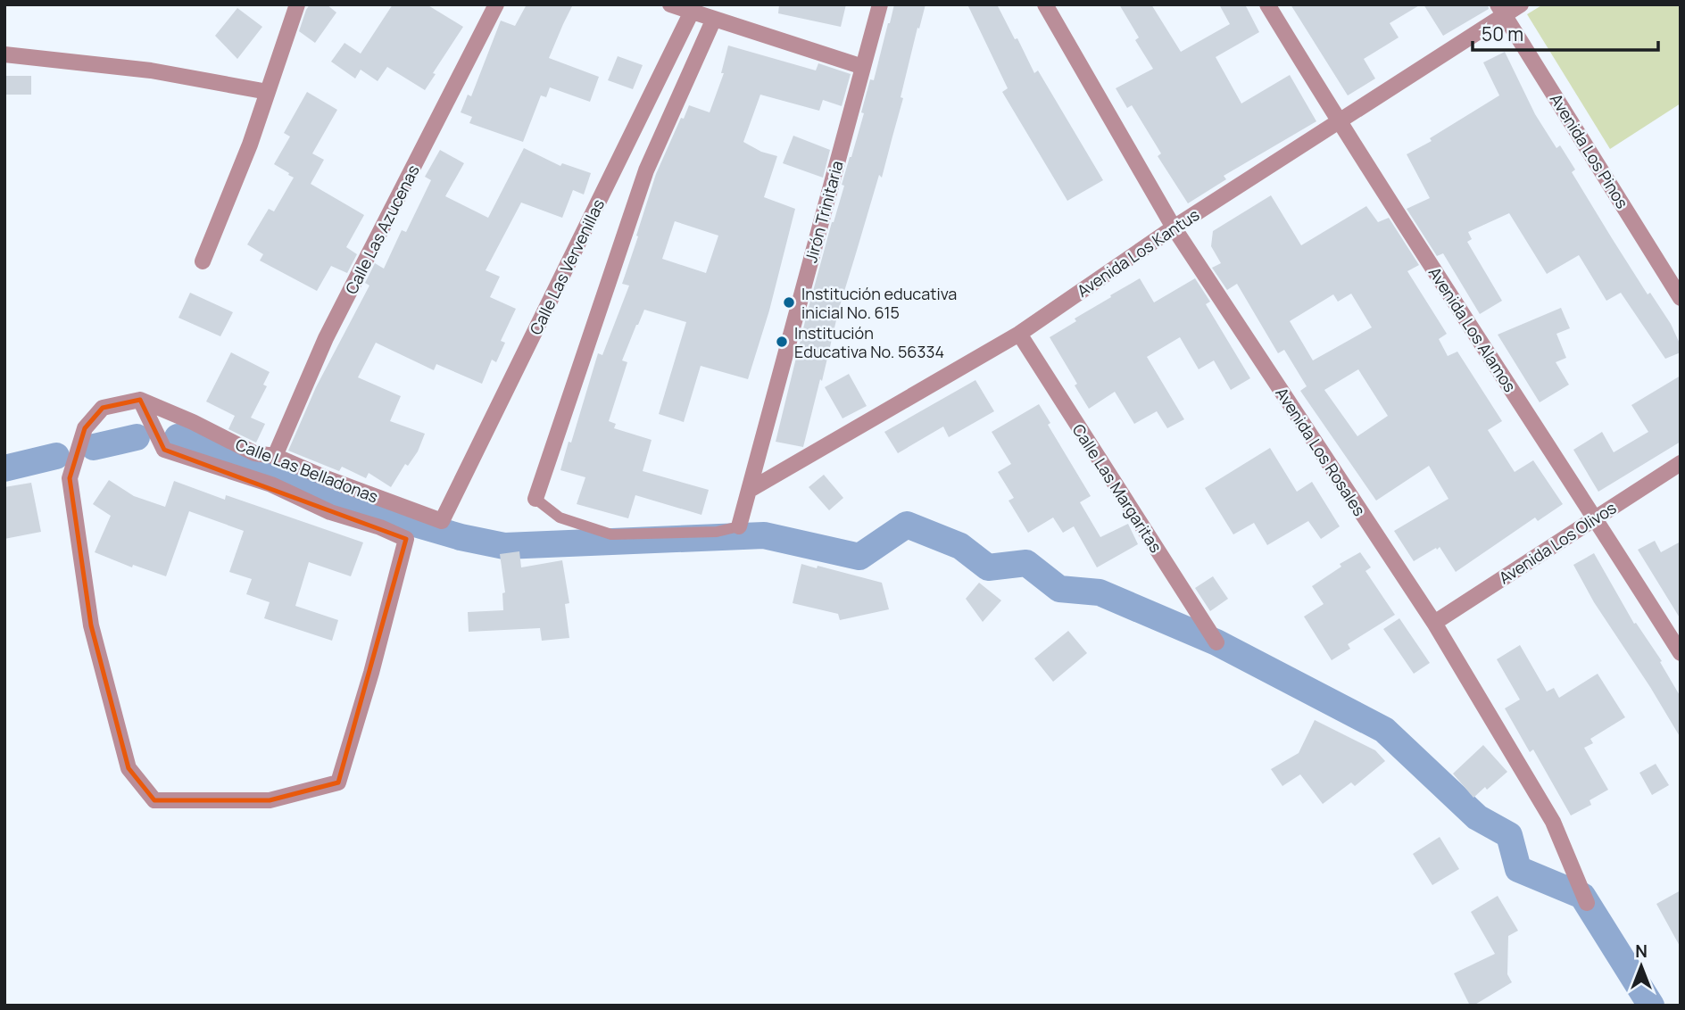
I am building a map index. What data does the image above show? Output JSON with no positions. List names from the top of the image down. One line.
{"streets":{"street":["Avenida Los Pinos","Jirón Trinitaria","Calle Las Azucenas","Avenida Los Kantus","Calle Las Vervenillas","Avenida Los Alamos","Avenida Los Rosales","Calle Las Belladonas","Calle Las Margaritas","Avenida Los Olivos"]},"crossings":[["Avenida Los Pinos","Avenida Los Kantus"],["Jirón Trinitaria","Avenida Los Kantus"],["Calle Las Azucenas","Calle Las Belladonas"],["Avenida Los Kantus","Avenida Los Alamos"],["Avenida Los Kantus","Avenida Los Rosales"],["Avenida Los Kantus","Calle Las Margaritas"],["Calle Las Vervenillas","Calle Las Belladonas"],["Avenida Los Alamos","Avenida Los Olivos"],["Avenida Los Rosales","Avenida Los Olivos"]],"places":["Institución educativa inicial No. 615","Institución Educativa No. 56334"],"scale_bar":"50 m","north":"top"}
